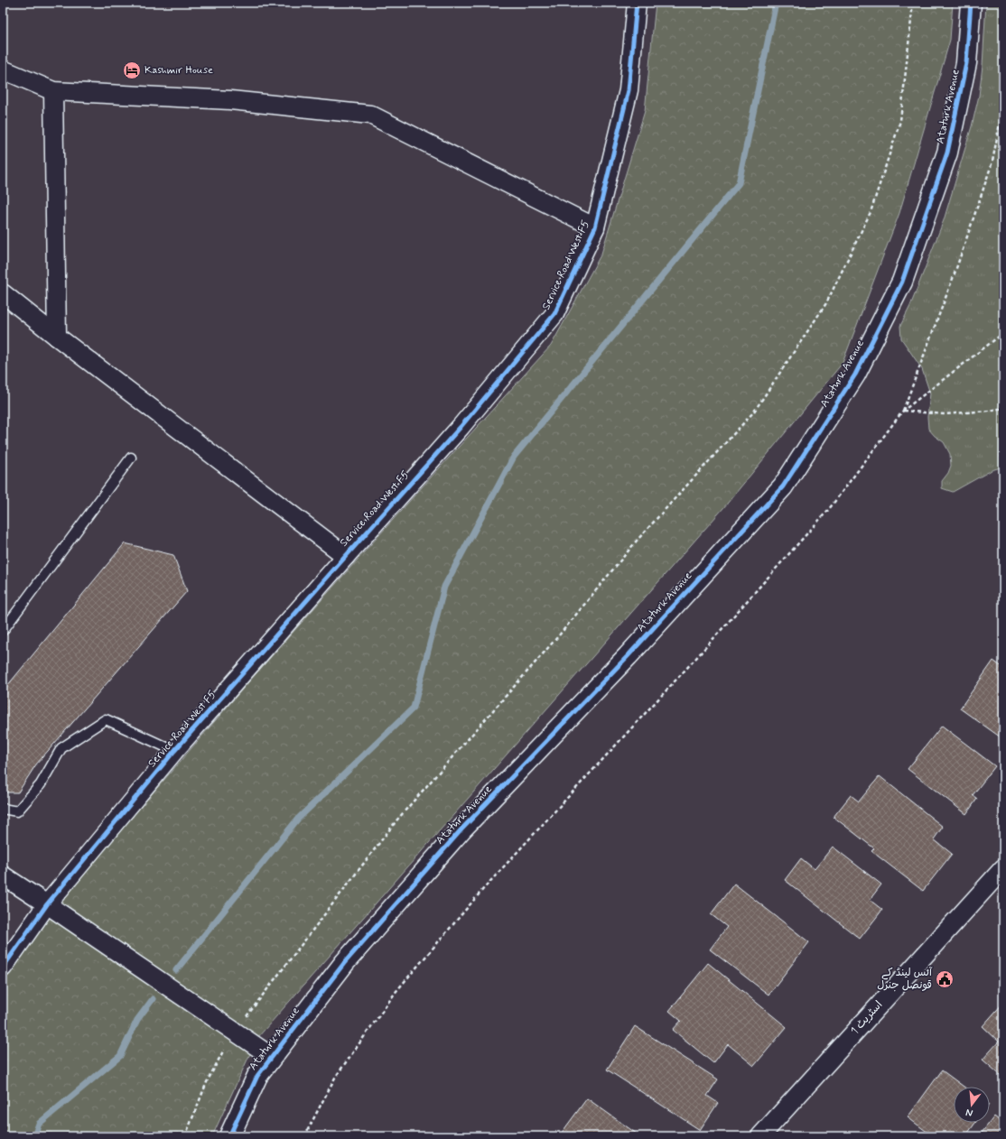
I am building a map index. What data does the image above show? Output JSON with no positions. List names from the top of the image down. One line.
{"streets":{"street":["Ataturk Avenue","Service Road West F5","اسٹریٹ 1"]},"places":{"hotel":["Kashmir House"],"public building":["آئس لینڈ کے قونصل جنرل"]},"north":"bottom"}
